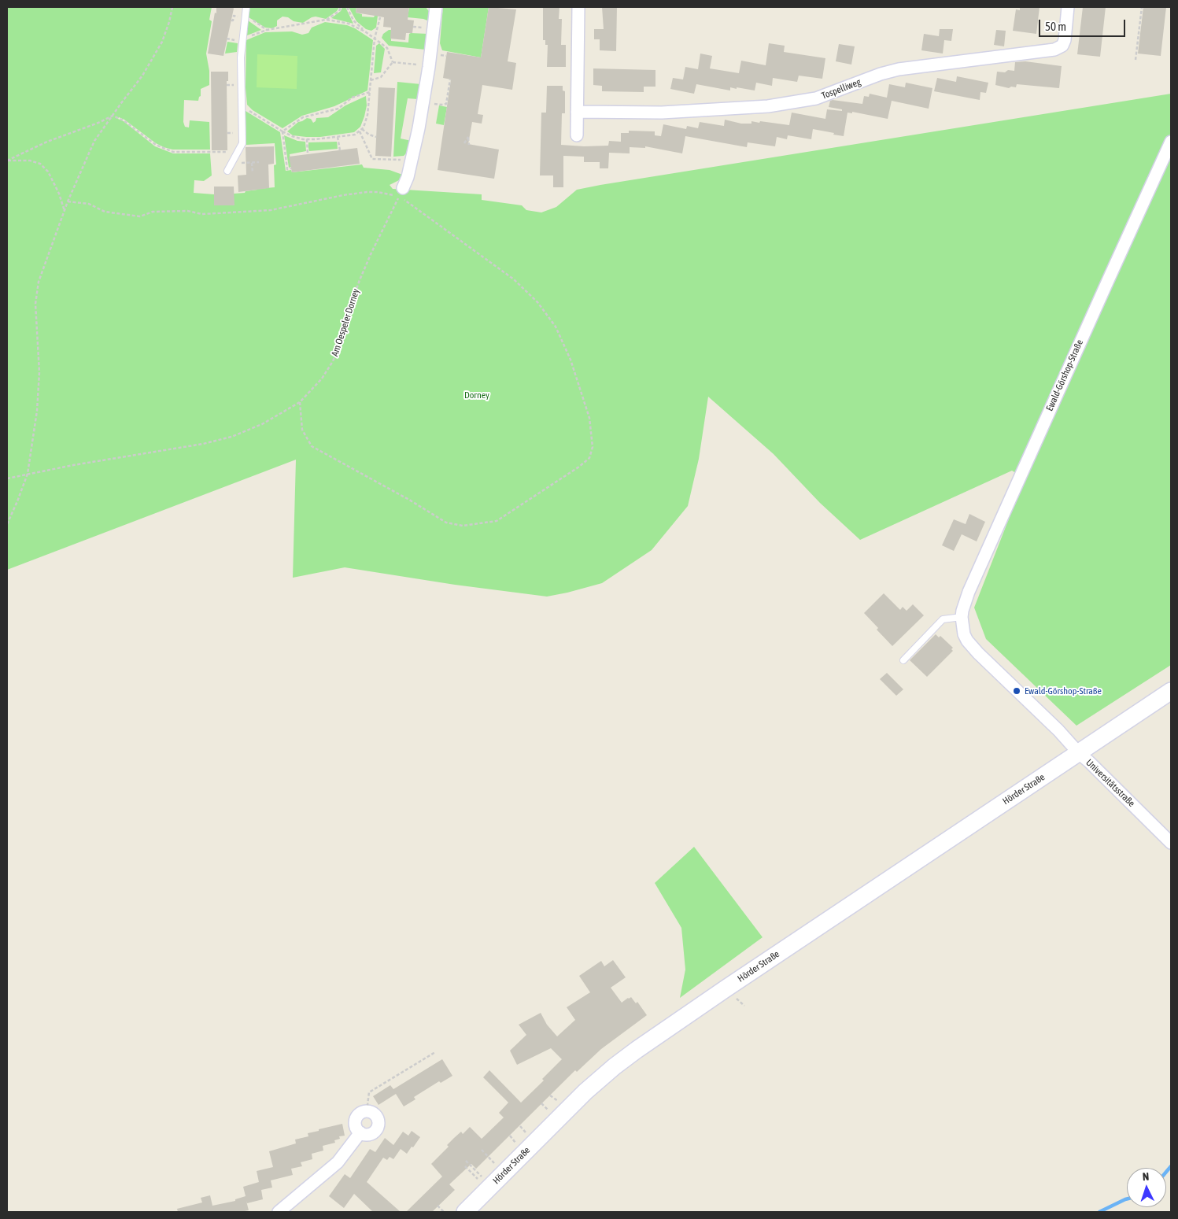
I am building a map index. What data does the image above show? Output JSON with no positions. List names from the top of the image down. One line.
{"streets":{"main road":["Universitätsstraße","Hörder Straße"],"street":["Tospelliweg","Ewald-Görshop-Straße"],"path":["Am Oespeler Dorney"]},"crossings":[["Ewald-Görshop-Straße","Universitätsstraße"],["Ewald-Görshop-Straße","Hörder Straße"],["Universitätsstraße","Hörder Straße"]],"parks":["Dorney"],"places":["Ewald-Görshop-Straße"],"scale_bar":"50 m","north":"top"}
